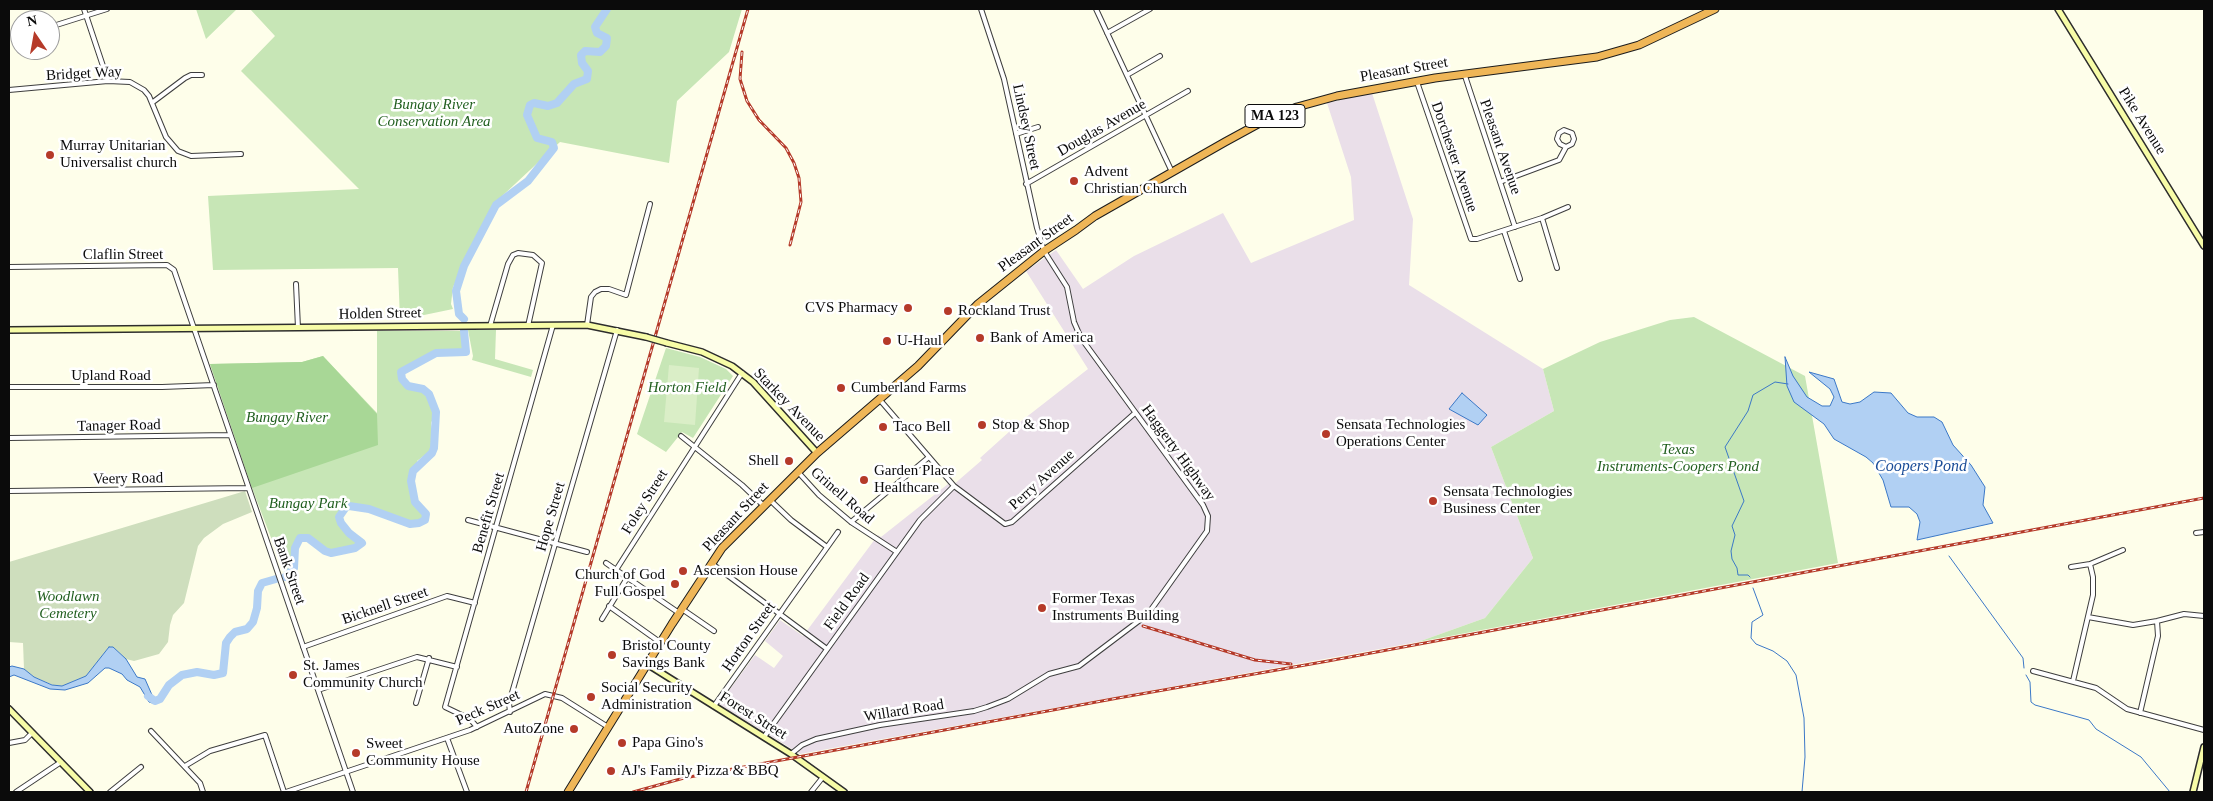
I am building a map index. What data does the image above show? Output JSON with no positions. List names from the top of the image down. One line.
{"streets":{"highway":["Pleasant Street","MA 123"],"main road":["Pike Avenue","Holden Street","Starkey Avenue","Forest Street"],"street":["Bridget Way","Lindsey Street","Douglas Avenue","Pleasant Avenue","Dorchester Avenue","Claflin Street","Upland Road","Tanager Road","Haggerty Highway","Veery Road","Perry Avenue","Grinell Road","Foley Street","Benefit Street","Hope Street","Bank Street","Field Road","Bicknell Street","Horton Street","Peck Street","Willard Road"]},"crossings":[["Pleasant Street","Lindsey Street"],["Pleasant Street","Pleasant Avenue"],["Pleasant Street","Dorchester Avenue"],["Pleasant Street","Starkey Avenue"],["Pleasant Street","Haggerty Highway"],["Pleasant Street","Perry Avenue"],["Pleasant Street","Grinell Road"],["Pleasant Street","Peck Street"],["Pleasant Street","Forest Street"],["Lindsey Street","Douglas Avenue"],["Lindsey Street","Haggerty Highway"],["Claflin Street","Holden Street"],["Claflin Street","Bank Street"],["Holden Street","Starkey Avenue"],["Holden Street","Foley Street"],["Holden Street","Benefit Street"],["Holden Street","Hope Street"],["Holden Street","Bank Street"],["Upland Road","Bank Street"],["Starkey Avenue","Foley Street"],["Tanager Road","Bank Street"],["Haggerty Highway","Perry Avenue"],["Haggerty Highway","Willard Road"],["Veery Road","Bank Street"],["Perry Avenue","Field Road"],["Grinell Road","Field Road"],["Benefit Street","Bicknell Street"],["Benefit Street","Peck Street"],["Hope Street","Peck Street"],["Bank Street","Bicknell Street"],["Bank Street","Peck Street"],["Field Road","Forest Street"],["Horton Street","Forest Street"],["Willard Road","Forest Street"]],"water":["Coopers Pond"],"parks":["Bungay River Conservation Area","Horton Field","Bungay River","Texas Instruments-Coopers Pond","Bungay Park","Woodlawn Cemetery"],"places":["Murray Unitarian Universalist church","Advent Christian Church","CVS Pharmacy","Rockland Trust","Bank of America","U-Haul","Cumberland Farms","Stop & Shop","Taco Bell","Sensata Technologies Operations Center","Shell","Garden Place Healthcare","Sensata Technologies Business Center","Ascension House","Church of God Full Gospel","Former Texas Instruments Building","Bristol County Savings Bank","St. James Community Church","Social Security Administration","AutoZone","Papa Gino's","Sweet Community House","AJ's Family Pizza & BBQ"],"north":"top"}
